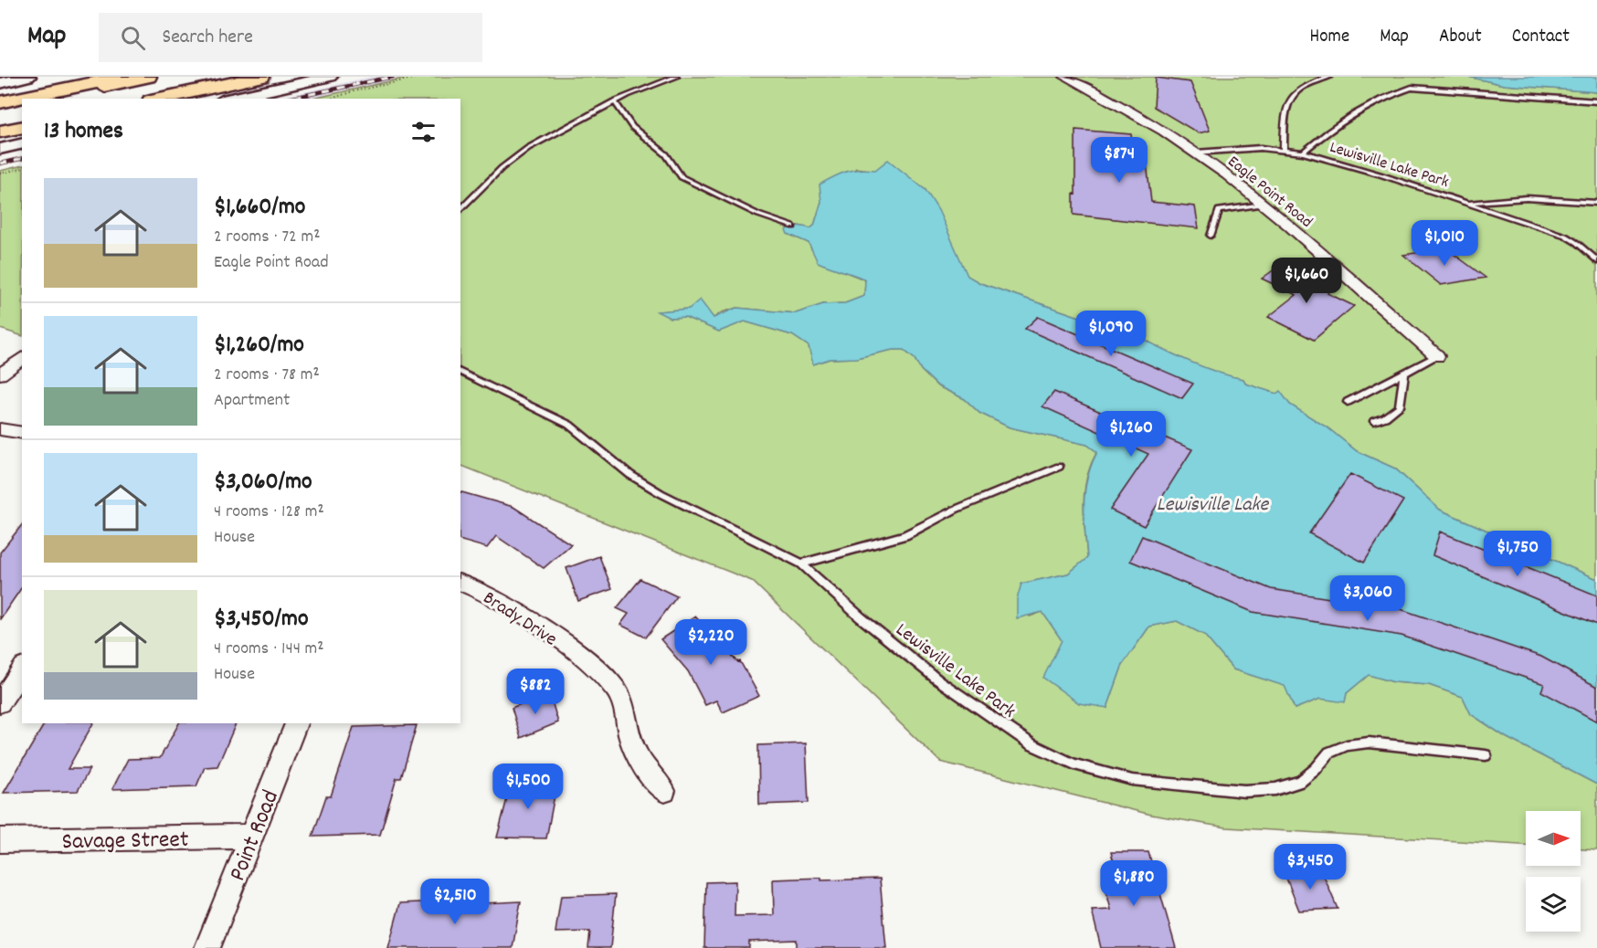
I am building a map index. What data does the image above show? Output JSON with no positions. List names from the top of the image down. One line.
{"streets":{"street":["Eagle Point Road","Brady Drive","Point Road","Savage Street"],"lane":["Lewisville Lake Park"]},"crossings":[["Lewisville Lake Park","Eagle Point Road"],["Point Road","Savage Street"]],"water":["Lewisville Lake"],"north":"right","page":{"header":"Map","search":"Search here","nav":["Home","Map","About","Contact"],"heading":"13 homes","price":["$874","$1,010","$1,660","$1,090","$1,260","$1,750","$3,060","$2,220","$882","$1,500","$3,450","$1,880","$2,510"],"list":[{"name":"$1,660/mo","note":"2 rooms · 72 m² · Eagle Point Road"},{"name":"$1,260/mo","note":"2 rooms · 78 m² · Apartment"},{"name":"$3,060/mo","note":"4 rooms · 128 m² · House"},{"name":"$3,450/mo","note":"4 rooms · 144 m² · House"}]}}
